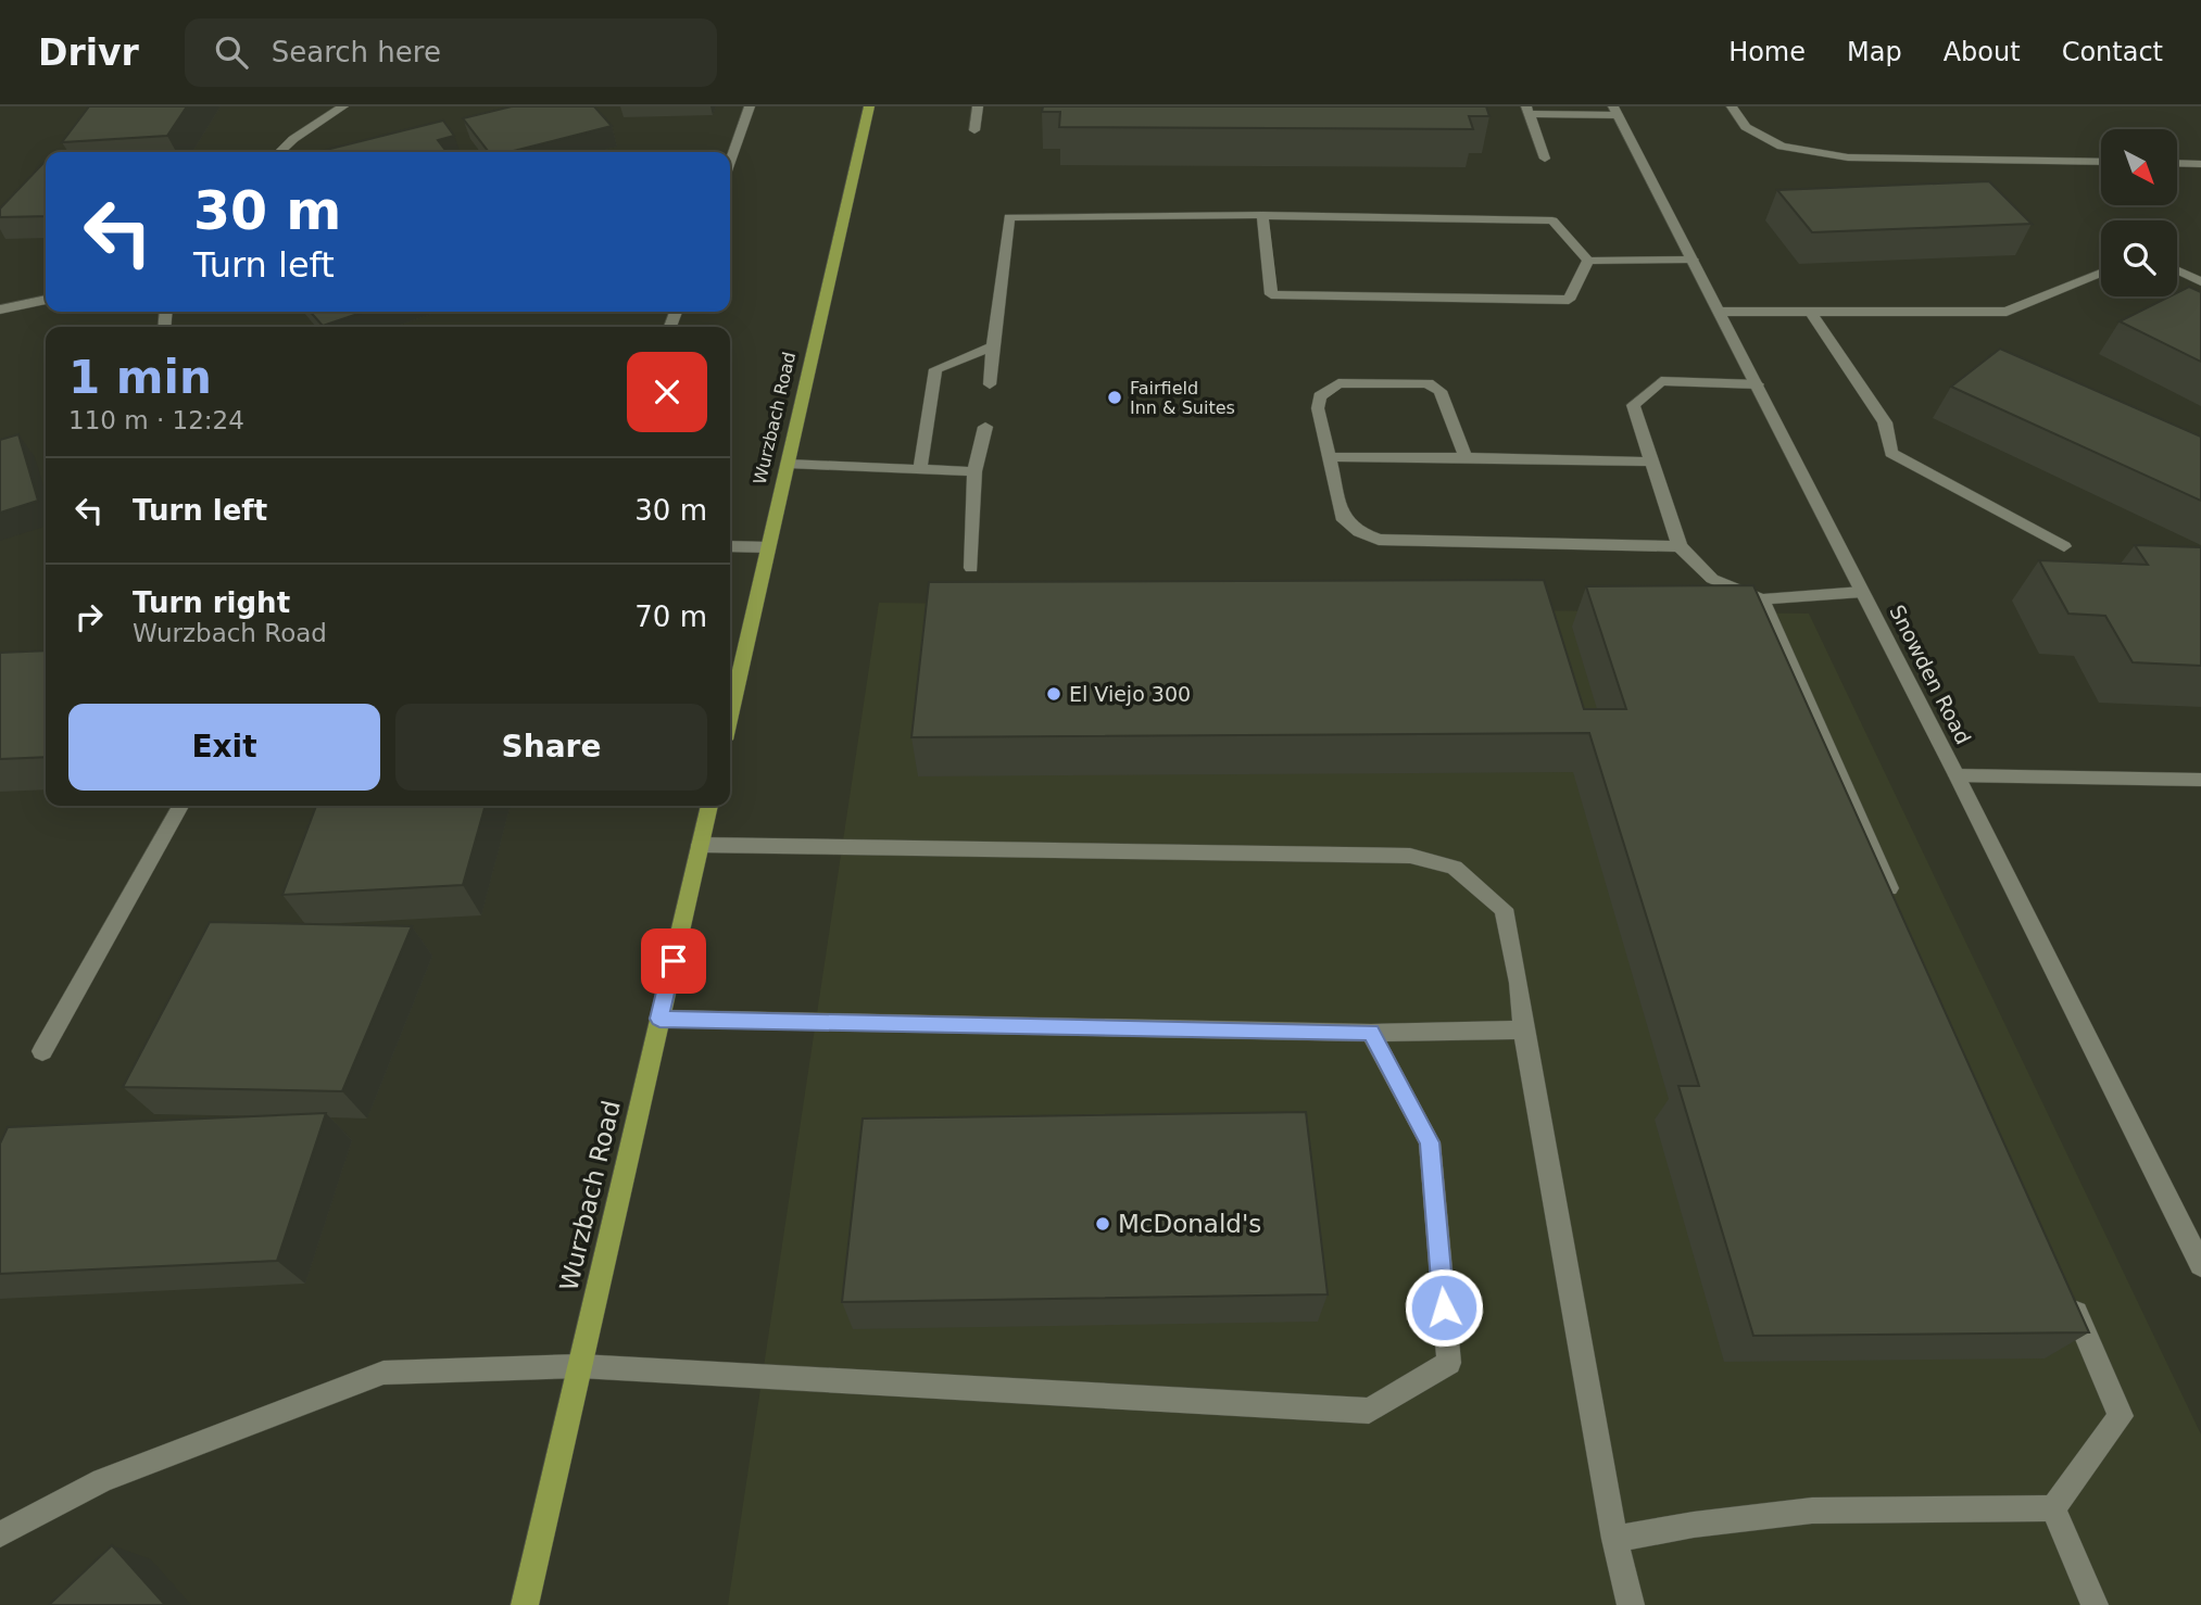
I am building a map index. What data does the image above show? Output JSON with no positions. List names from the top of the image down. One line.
{"streets":{"main road":["Wurzbach Road"],"street":["Snowden Road"]},"places":["Fairfield Inn & Suites","El Viejo 300","McDonald's"],"north":"bottom right","page":{"header":"Drivr","search":"Search here","nav":["Home","Map","About","Contact"],"turn":["30 m","Turn left"],"heading":["1 min","110 m · 12:24"],"list":[{"name":"Turn left","value":"30 m"},{"name":"Turn right","note":"Wurzbach Road","value":"70 m"}],"buttons":["Exit","Share"]}}
